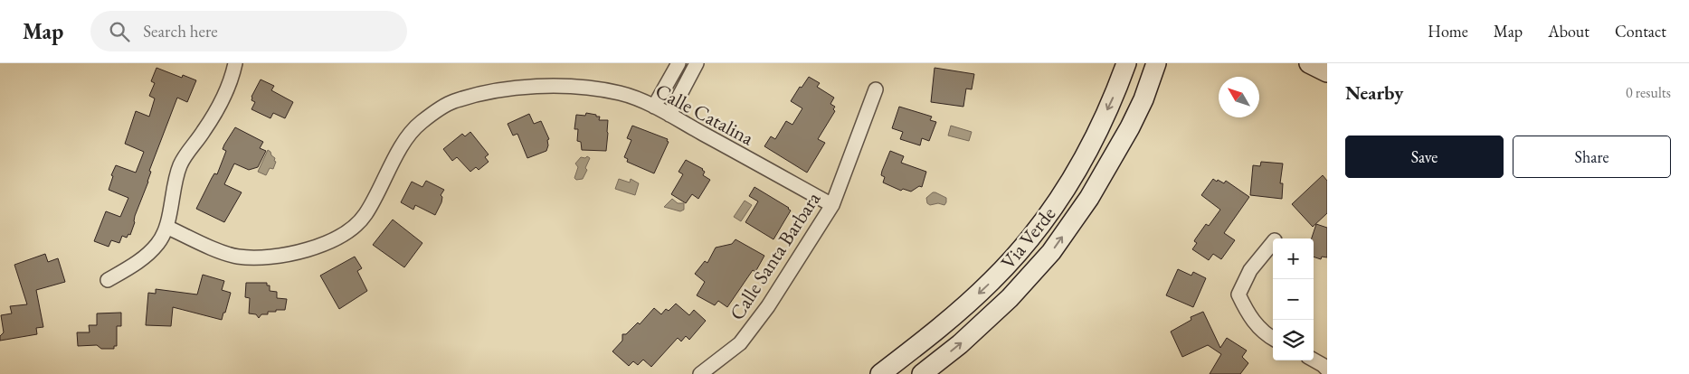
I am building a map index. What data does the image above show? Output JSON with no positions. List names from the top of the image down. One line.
{"streets":{"main road":["Via Verde"],"street":["Calle Catalina","Calle Santa Barbara"]},"crossings":[["Calle Catalina","Calle Santa Barbara"]],"north":"top left","page":{"header":"Map","search":"Search here","nav":["Home","Map","About","Contact"],"heading":["Nearby","0 results"],"buttons":["Save","Share"],"map_buttons":["+","−"]}}
